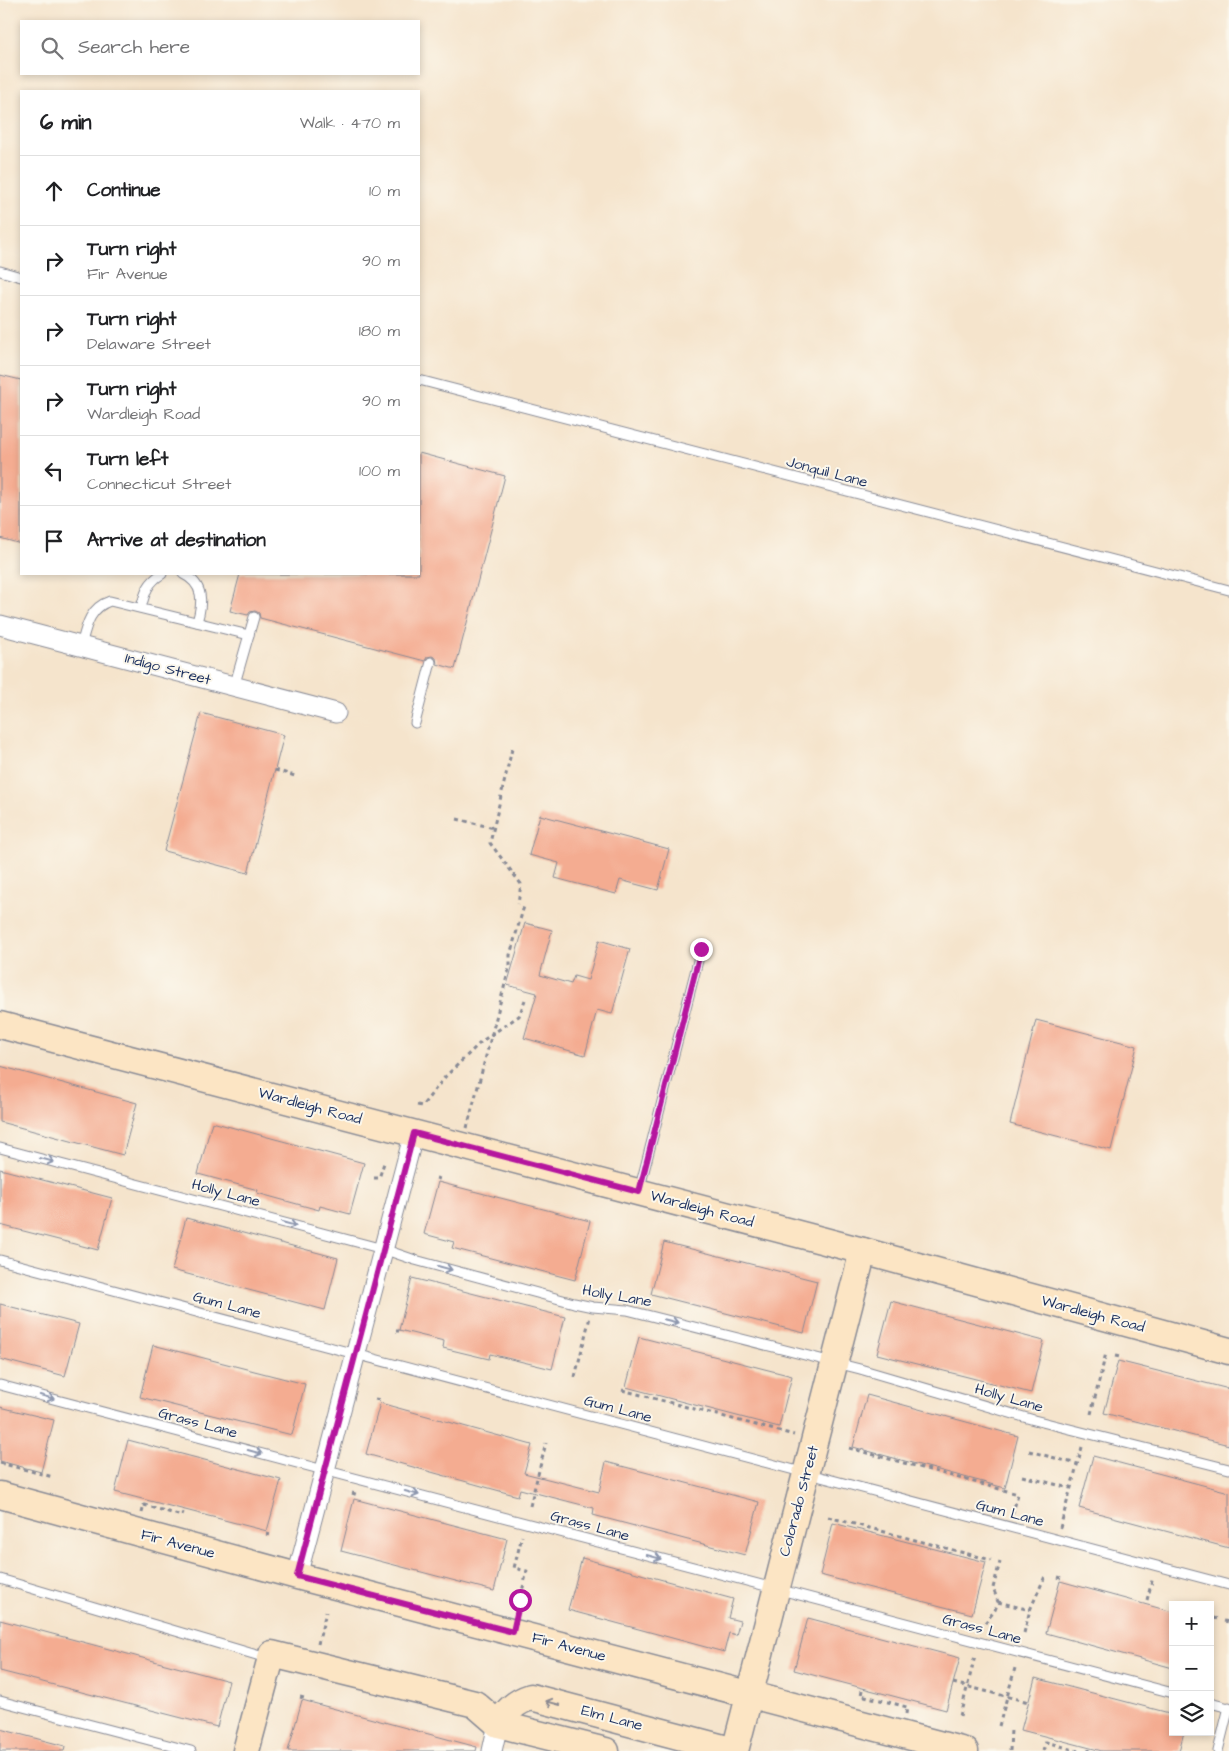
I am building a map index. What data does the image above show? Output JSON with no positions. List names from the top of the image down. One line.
{"streets":{"street":["Indigo Street","Wardleigh Road","Colorado Street","Fir Avenue","Elm Lane"],"lane":["Jonquil Lane","Holly Lane","Gum Lane","Grass Lane"]},"crossings":[["Wardleigh Road","Colorado Street"],["Holly Lane","Colorado Street"],["Gum Lane","Colorado Street"],["Grass Lane","Colorado Street"],["Colorado Street","Fir Avenue"],["Colorado Street","Elm Lane"]],"one_way":["Holly Lane","Grass Lane"],"page":{"search":"Search here","heading":["6 min","Walk · 470 m"],"list":[["Continue","10 m"],["Turn right","Fir Avenue","90 m"],["Turn right","Delaware Street","180 m"],["Turn right","Wardleigh Road","90 m"],["Turn left","Connecticut Street","100 m"],"Arrive at destination"],"map_buttons":["+","−"]}}
